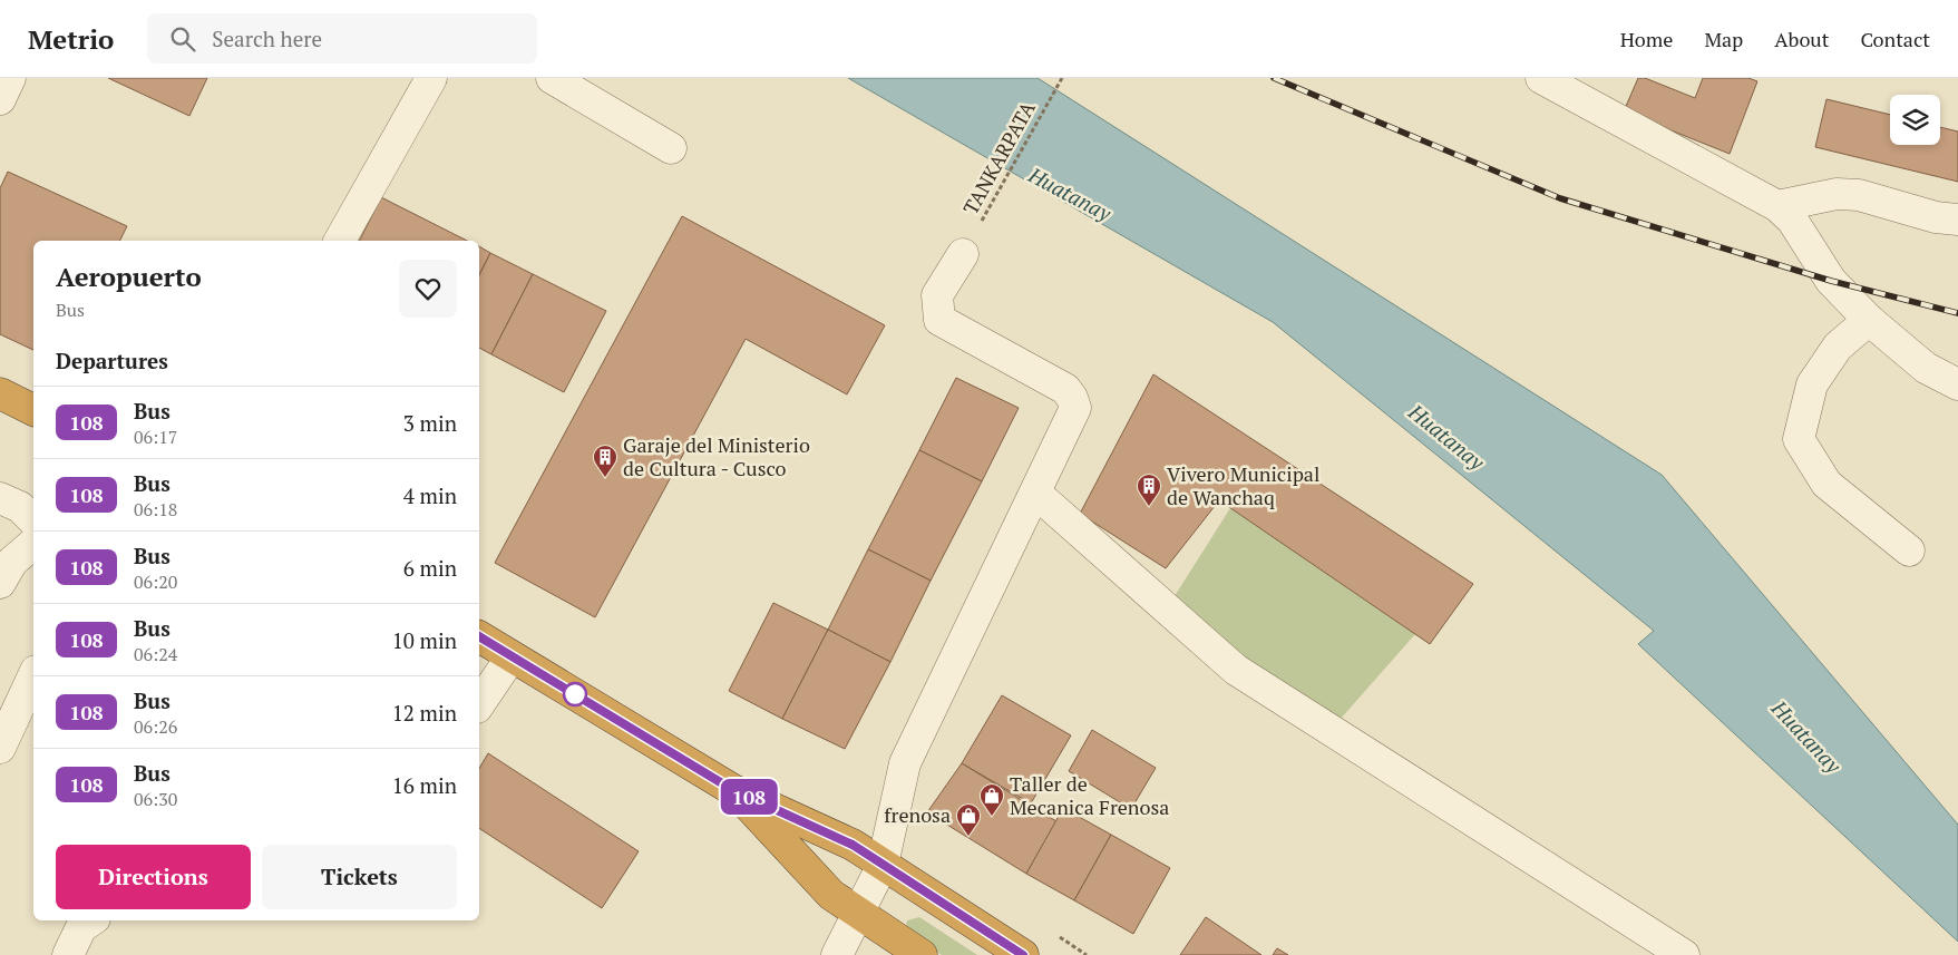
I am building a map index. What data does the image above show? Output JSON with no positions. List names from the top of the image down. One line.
{"streets":{"path":["TANKARPATA"]},"water":["Huatanay"],"places":{"building":["Garaje del Ministerio de Cultura - Cusco","Vivero Municipal de Wanchaq"],"shop":["Taller de Mecanica Frenosa","frenosa"]},"lines":["bus line 108"],"page":{"header":"Metrio","search":"Search here","nav":["Home","Map","About","Contact"],"on_map":"108","heading":[["Aeropuerto","Bus"],"Departures"],"list":[{"mark":"108","name":"Bus","note":"06:17","value":"3 min"},{"mark":"108","name":"Bus","note":"06:18","value":"4 min"},{"mark":"108","name":"Bus","note":"06:20","value":"6 min"},{"mark":"108","name":"Bus","note":"06:24","value":"10 min"},{"mark":"108","name":"Bus","note":"06:26","value":"12 min"},{"mark":"108","name":"Bus","note":"06:30","value":"16 min"}],"buttons":["Directions","Tickets"]}}
